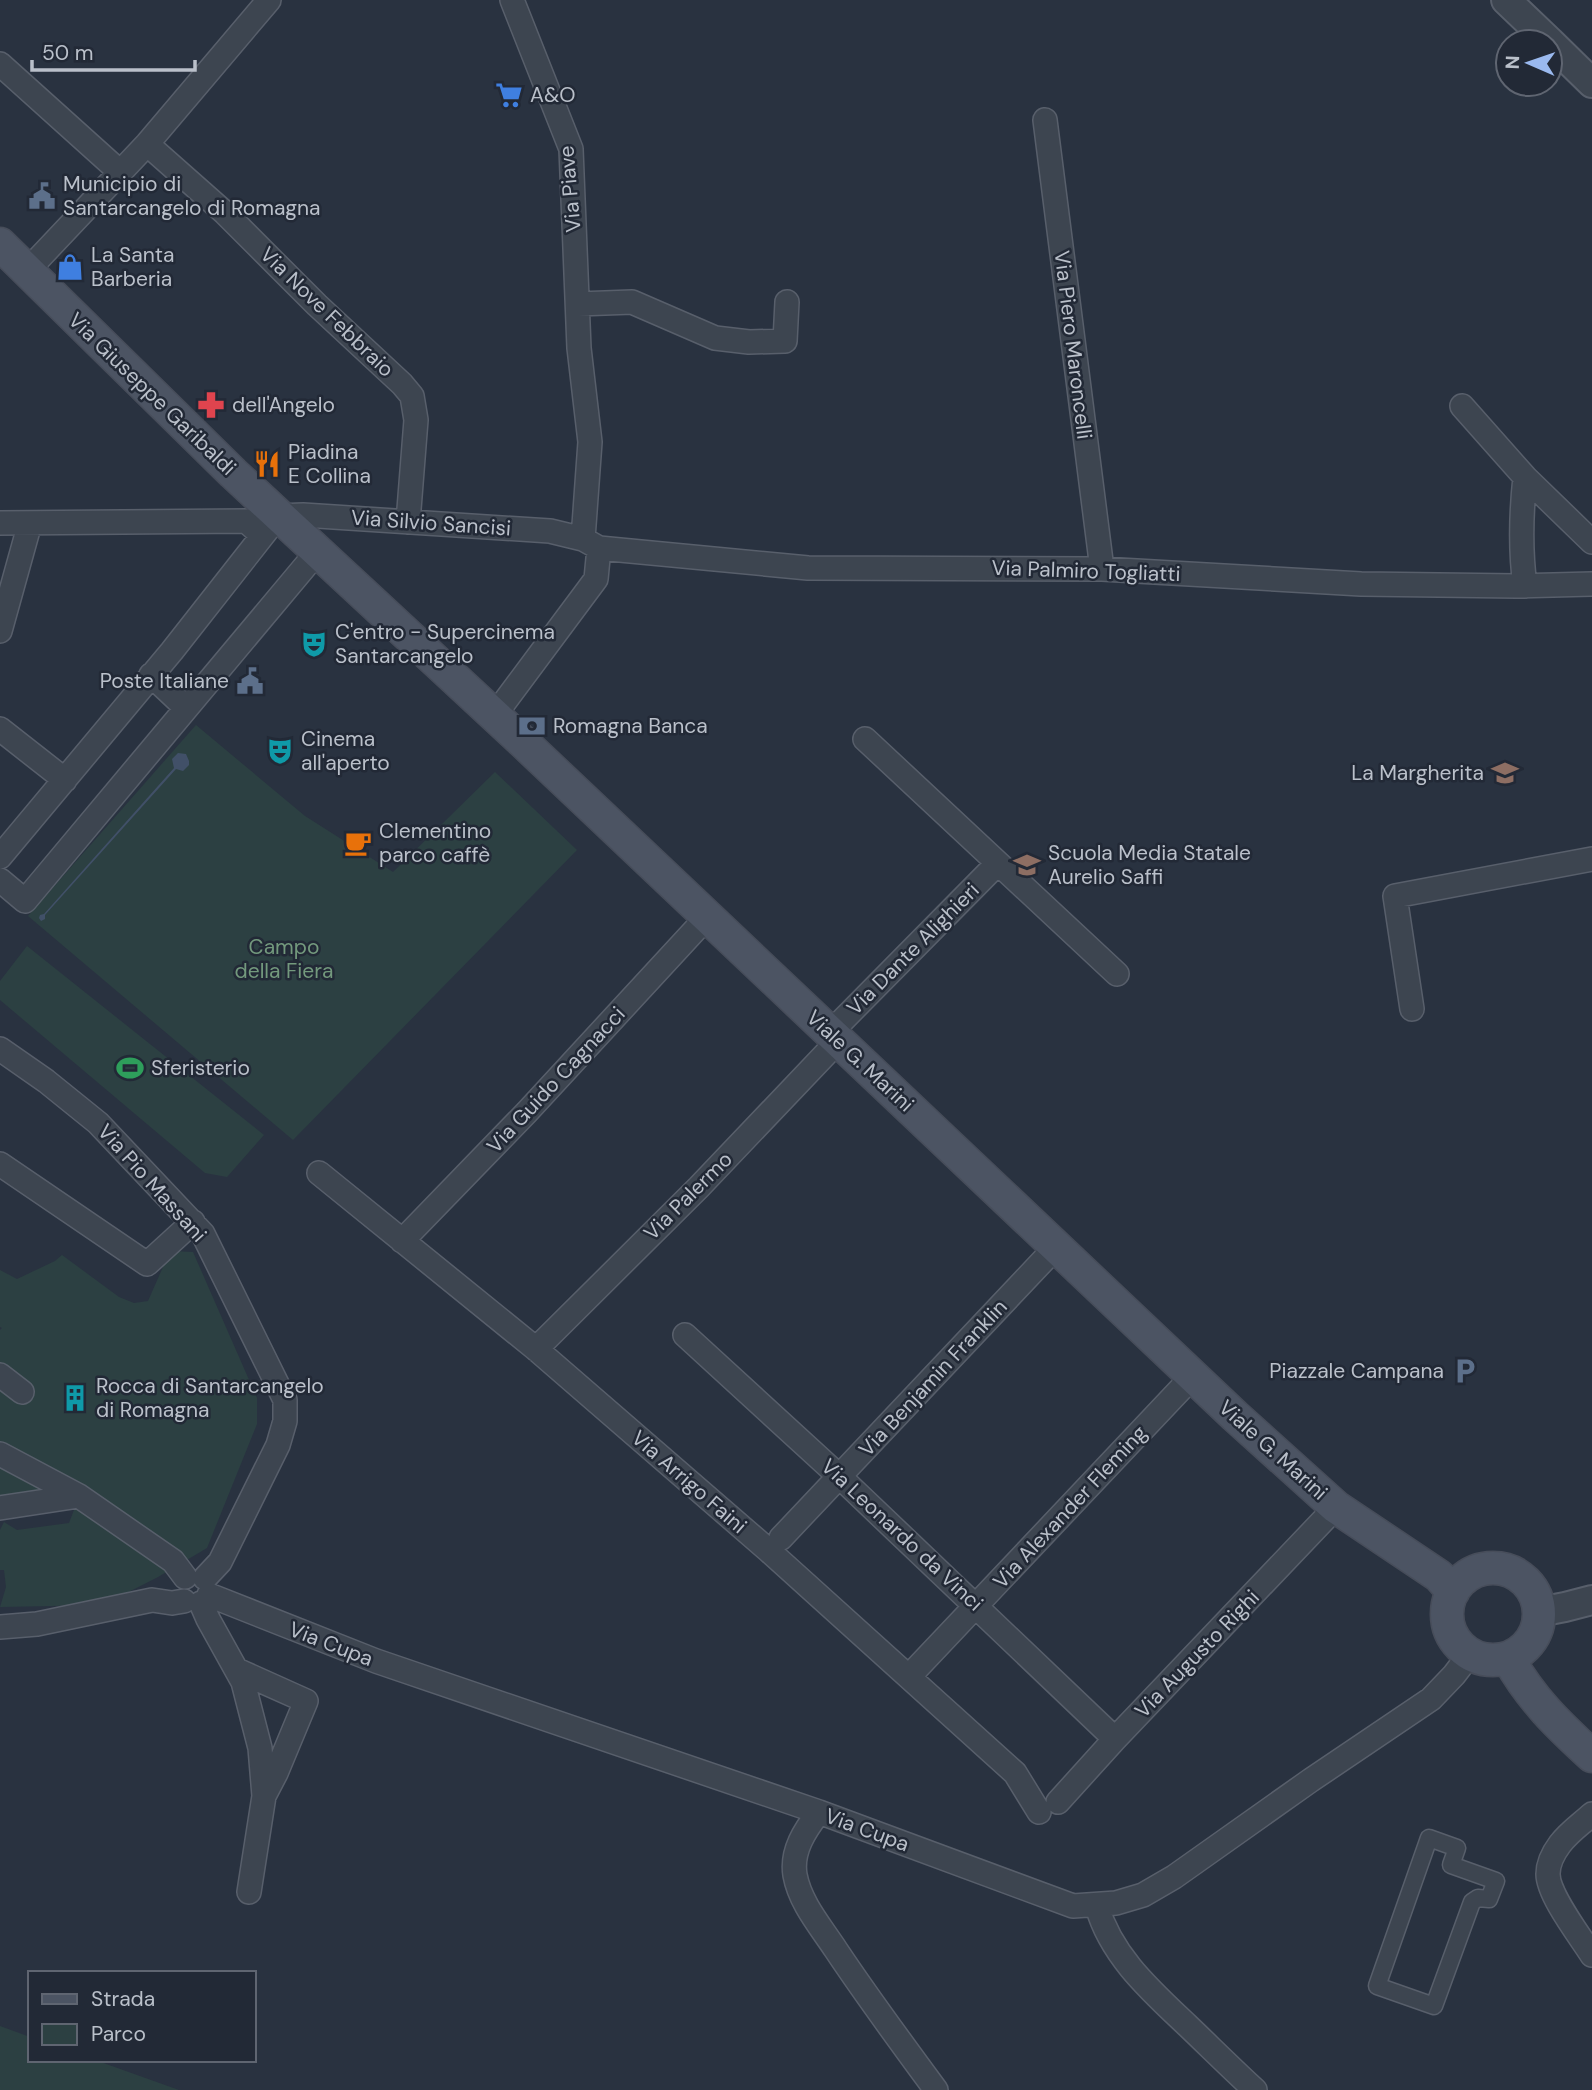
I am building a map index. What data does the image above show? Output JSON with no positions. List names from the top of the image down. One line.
{"streets":{"main road":["Via Giuseppe Garibaldi","Viale G. Marini"],"street":["Via Piave","Via Nove Febbraio","Via Piero Maroncelli","Via Silvio Sancisi","Via Palmiro Togliatti","Via Dante Alighieri","Via Guido Cagnacci","Via Pio Massani","Via Palermo","Via Benjamin Franklin","Via Arrigo Faini","Via Alexander Fleming","Via Leonardo da Vinci","Via Cupa","Via Augusto Righi"]},"crossings":[["Via Piave","Via Silvio Sancisi"],["Via Piave","Via Palmiro Togliatti"],["Via Piave","Viale G. Marini"],["Via Nove Febbraio","Via Silvio Sancisi"],["Via Piero Maroncelli","Via Palmiro Togliatti"],["Via Giuseppe Garibaldi","Via Silvio Sancisi"],["Via Giuseppe Garibaldi","Viale G. Marini"],["Via Silvio Sancisi","Via Palmiro Togliatti"],["Via Silvio Sancisi","Viale G. Marini"],["Via Dante Alighieri","Viale G. Marini"],["Via Dante Alighieri","Via Palermo"],["Viale G. Marini","Via Guido Cagnacci"],["Viale G. Marini","Via Palermo"],["Viale G. Marini","Via Benjamin Franklin"],["Viale G. Marini","Via Alexander Fleming"],["Viale G. Marini","Via Cupa"],["Viale G. Marini","Via Augusto Righi"],["Via Guido Cagnacci","Via Arrigo Faini"],["Via Pio Massani","Via Cupa"],["Via Palermo","Via Arrigo Faini"],["Via Benjamin Franklin","Via Leonardo da Vinci"],["Via Arrigo Faini","Via Augusto Righi"],["Via Alexander Fleming","Via Leonardo da Vinci"],["Via Leonardo da Vinci","Via Augusto Righi"]],"parks":["Campo della Fiera"],"places":{"supermarket":["A&O"],"public building":["Municipio di Santarcangelo di Romagna","Poste Italiane"],"shop":["La Santa Barberia"],"pharmacy":["dell'Angelo"],"restaurant":["Piadina E Collina"],"theatre":["C'entro - Supercinema Santarcangelo","Cinema all'aperto"],"bank":["Romagna Banca"],"school or university":["La Margherita","Scuola Media Statale Aurelio Saffi"],"cafe":["Clementino parco caffè"],"sports":["Sferisterio"],"parking":["Piazzale Campana"],"building":["Rocca di Santarcangelo di Romagna"]},"legend":["Strada","Parco"],"scale_bar":"50 m","north":"left"}
